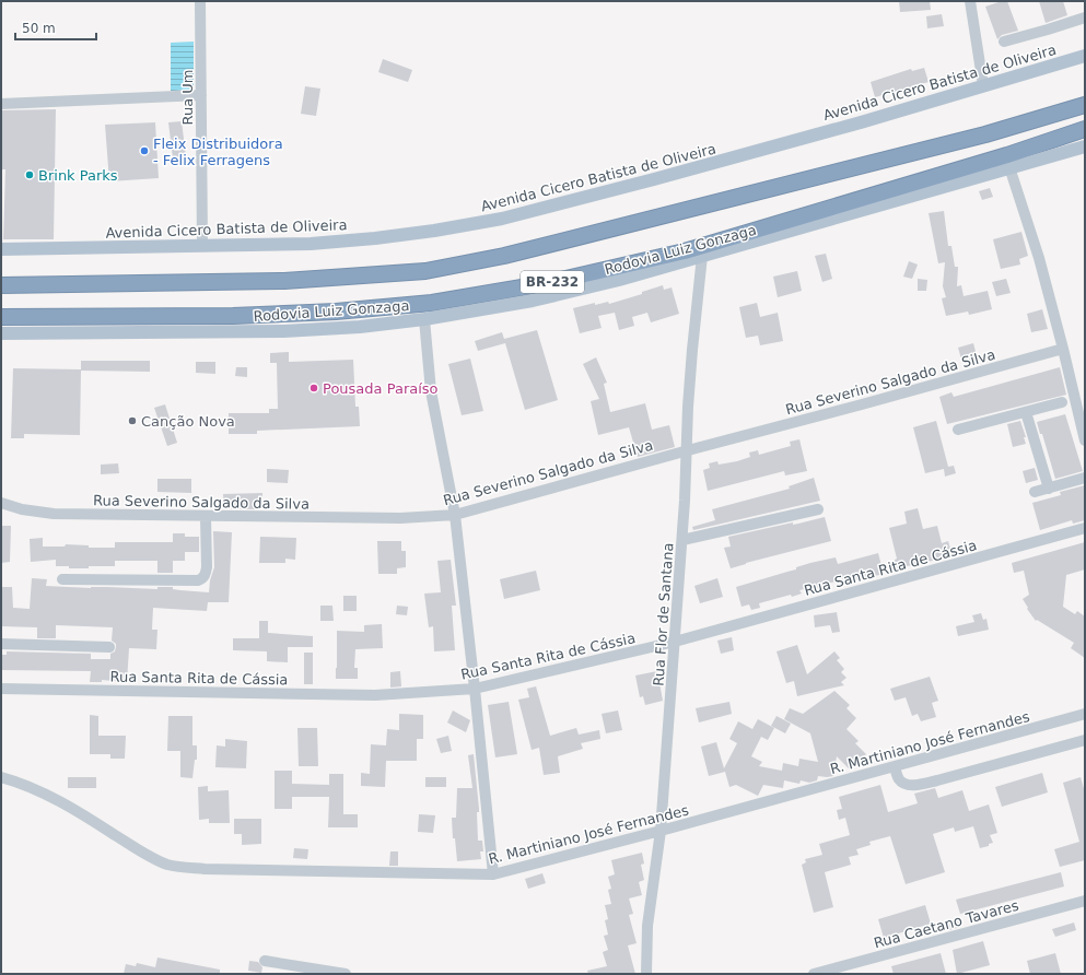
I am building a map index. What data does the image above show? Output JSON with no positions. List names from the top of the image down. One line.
{"streets":{"highway":["Rodovia Luiz Gonzaga","BR-232"],"main road":["Avenida Cicero Batista de Oliveira"],"street":["Rua Um","Rua Severino Salgado da Silva","Rua Santa Rita de Cássia","Rua Flor de Santana","R. Martiniano José Fernandes","Rua Caetano Tavares"]},"crossings":[["Avenida Cicero Batista de Oliveira","Rua Um"],["Rua Severino Salgado da Silva","Rua Flor de Santana"],["Rua Santa Rita de Cássia","Rua Flor de Santana"],["Rua Flor de Santana","R. Martiniano José Fernandes"]],"places":["Fleix Distribuidora - Felix Ferragens","Brink Parks","Pousada Paraíso","Canção Nova"],"scale_bar":"50 m"}
